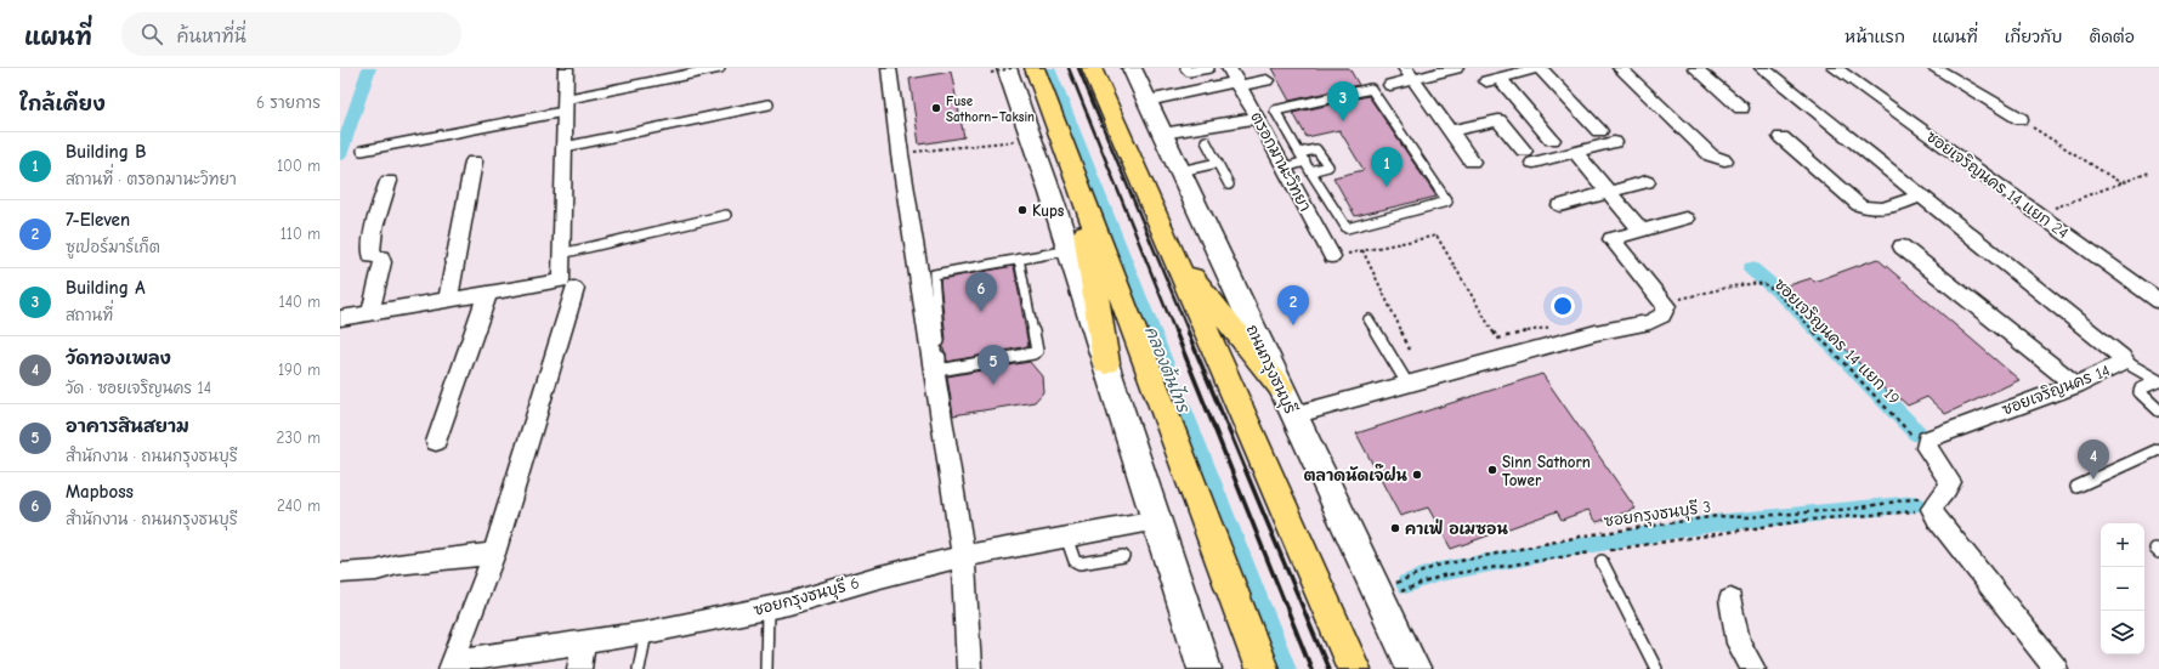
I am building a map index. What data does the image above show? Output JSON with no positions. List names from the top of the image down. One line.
{"streets":{"main road":["ถนนกรุงธนบุรี"],"street":["ตรอกมานะวิทยา","ซอยเจริญนคร 14 แยก 24","ซอยเจริญนคร 14","ซอยกรุงธนบุรี 6"],"path":["ซอยเจริญนคร 14 แยก 19","ซอยกรุงธนบุรี 3"]},"crossings":[["ซอยเจริญนคร 14 แยก 19","ซอยเจริญนคร 14"],["ถนนกรุงธนบุรี","ซอยกรุงธนบุรี 3"]],"water":["คลองต้นไทร"],"places":["Fuse Sathorn–Taksin","Kups","Sinn Sathorn Tower","ตลาดนัดเจ๊ฝน","คาเฟ่ อเมซอน"],"page":{"header":"แผนที่","search":"ค้นหาที่นี่","nav":["หน้าแรก","แผนที่","เกี่ยวกับ","ติดต่อ"],"heading":["ใกล้เคียง","6 รายการ"],"pins":["3","1","6","2","5","4"],"list":[{"mark":"1","name":"Building B","note":"สถานที่ · ตรอกมานะวิทยา","value":"100 m"},{"mark":"2","name":"7-Eleven","note":"ซูเปอร์มาร์เก็ต","value":"110 m"},{"mark":"3","name":"Building A","note":"สถานที่","value":"140 m"},{"mark":"4","name":"วัดทองเพลง","note":"วัด · ซอยเจริญนคร 14","value":"190 m"},{"mark":"5","name":"อาคารสินสยาม","note":"สำนักงาน · ถนนกรุงธนบุรี","value":"230 m"},{"mark":"6","name":"Mapboss","note":"สำนักงาน · ถนนกรุงธนบุรี","value":"240 m"}],"map_buttons":["+","−"]}}
